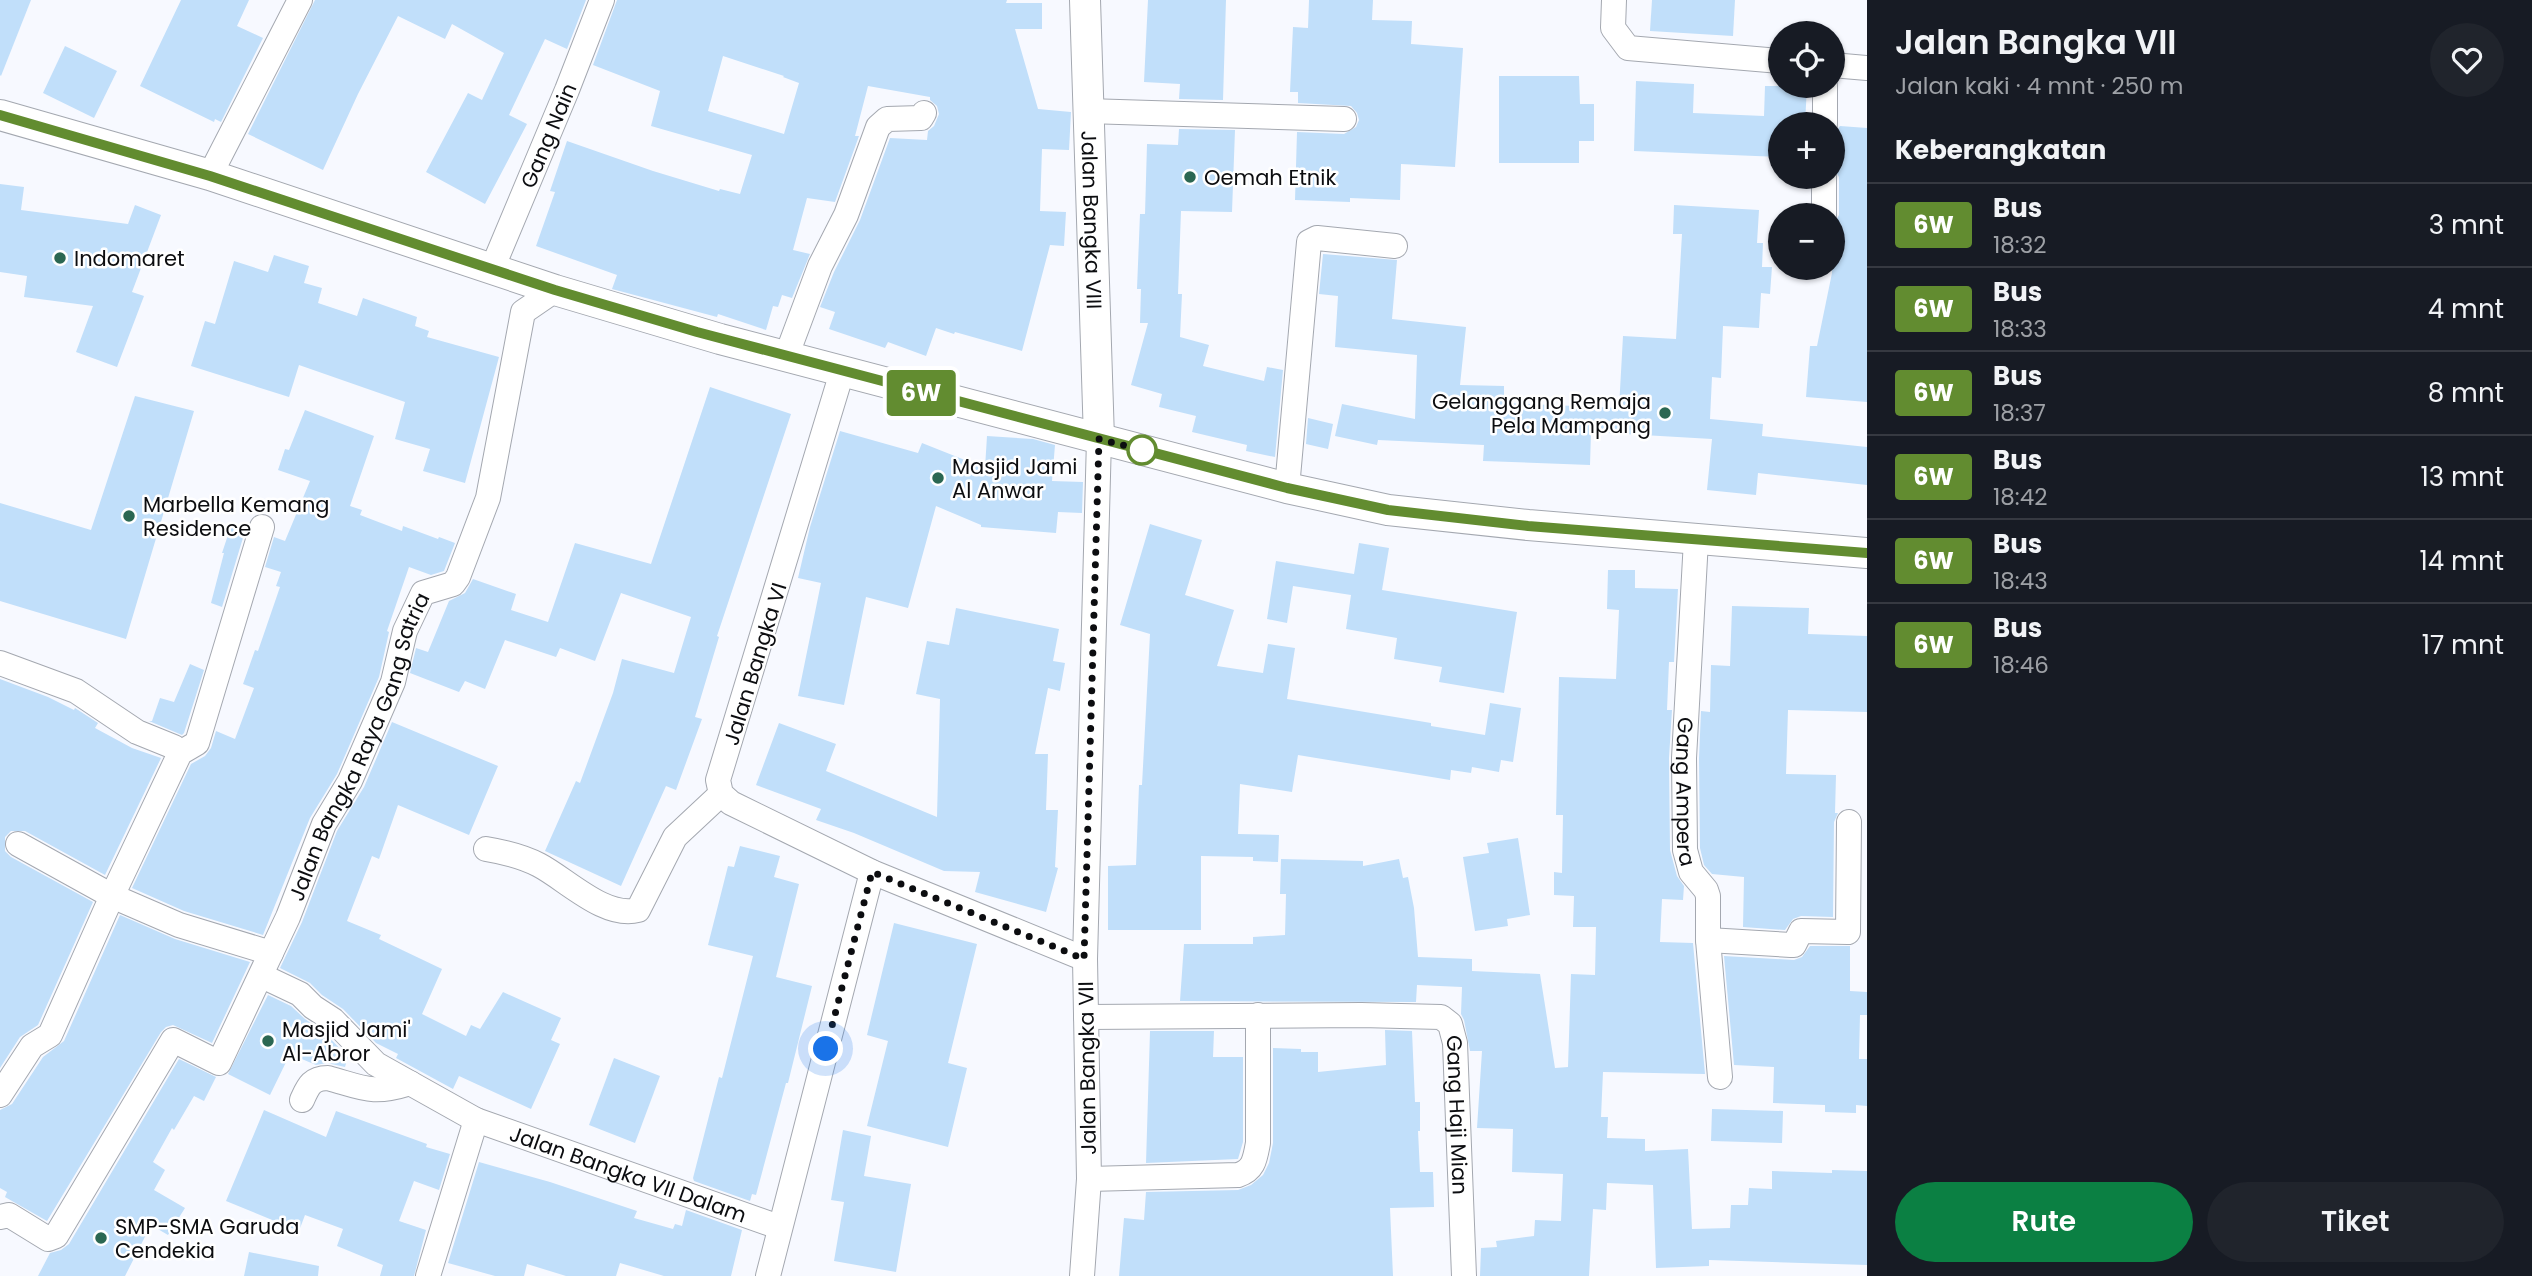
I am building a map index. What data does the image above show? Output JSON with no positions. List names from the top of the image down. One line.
{"streets":{"street":["Gang Nain","Jalan Bangka VIII","Jalan Bangka VI","Jalan Bangka Raya Gang Satria","Gang Ampera","Jalan Bangka VII","Gang Haji Mian","Jalan Bangka VII Dalam"]},"crossings":[["Jalan Bangka VIII","Jalan Bangka VII"],["Jalan Bangka Raya Gang Satria","Jalan Bangka VII Dalam"]],"places":["Oemah Etnik","Indomaret","Gelanggang Remaja Pela Mampang","Masjid Jami Al Anwar","Marbella Kemang Residence","Masjid Jami' Al-Abror","SMP-SMA Garuda Cendekia"],"lines":["bus line 6W"],"page":{"on_map":"6W","heading":[["Jalan Bangka VII","Jalan kaki · 4 mnt · 250 m"],"Keberangkatan"],"map_buttons":["+","−"],"list":[{"mark":"6W","name":"Bus","note":"18:32","value":"3 mnt"},{"mark":"6W","name":"Bus","note":"18:33","value":"4 mnt"},{"mark":"6W","name":"Bus","note":"18:37","value":"8 mnt"},{"mark":"6W","name":"Bus","note":"18:42","value":"13 mnt"},{"mark":"6W","name":"Bus","note":"18:43","value":"14 mnt"},{"mark":"6W","name":"Bus","note":"18:46","value":"17 mnt"}],"buttons":["Rute","Tiket"]}}
